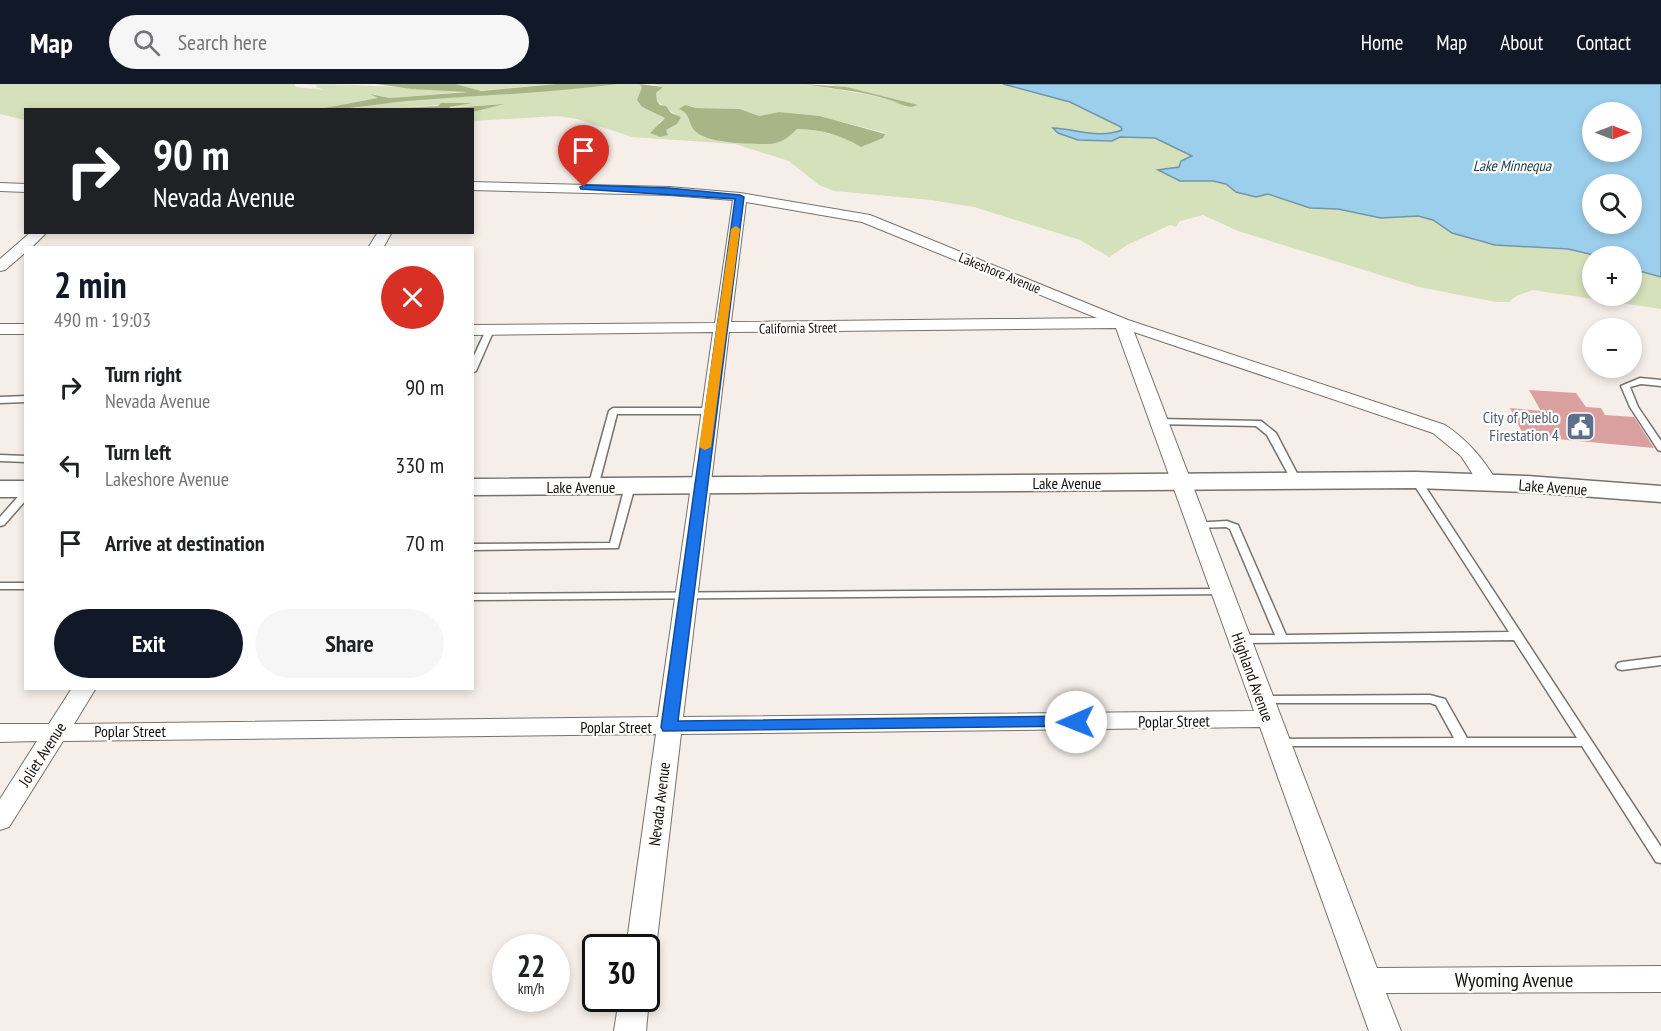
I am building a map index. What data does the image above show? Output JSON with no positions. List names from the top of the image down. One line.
{"streets":{"main road":["Lake Avenue"],"street":["Lakeshore Avenue","California Street","Highland Avenue","Poplar Street","Joliet Avenue","Nevada Avenue","Wyoming Avenue"]},"crossings":[["Lakeshore Avenue","California Street"],["Lakeshore Avenue","Lake Avenue"],["Lakeshore Avenue","Highland Avenue"],["Lakeshore Avenue","Nevada Avenue"],["California Street","Highland Avenue"],["California Street","Nevada Avenue"],["Lake Avenue","Highland Avenue"],["Lake Avenue","Nevada Avenue"],["Highland Avenue","Poplar Street"],["Highland Avenue","Wyoming Avenue"],["Poplar Street","Joliet Avenue"],["Poplar Street","Nevada Avenue"]],"water":["Lake Minnequa"],"places":{"public building":["City of Pueblo Firestation 4"]},"north":"right","page":{"header":"Map","search":"Search here","nav":["Home","Map","About","Contact"],"map_buttons":["+","−"],"turn":["90 m","Nevada Avenue"],"heading":["2 min","490 m · 19:03"],"list":[{"name":"Turn right","note":"Nevada Avenue","value":"90 m"},{"name":"Turn left","note":"Lakeshore Avenue","value":"330 m"},{"name":"Arrive at destination","value":"70 m"}],"buttons":["Exit","Share"],"speed":"22 km/h","limit":"30"}}
